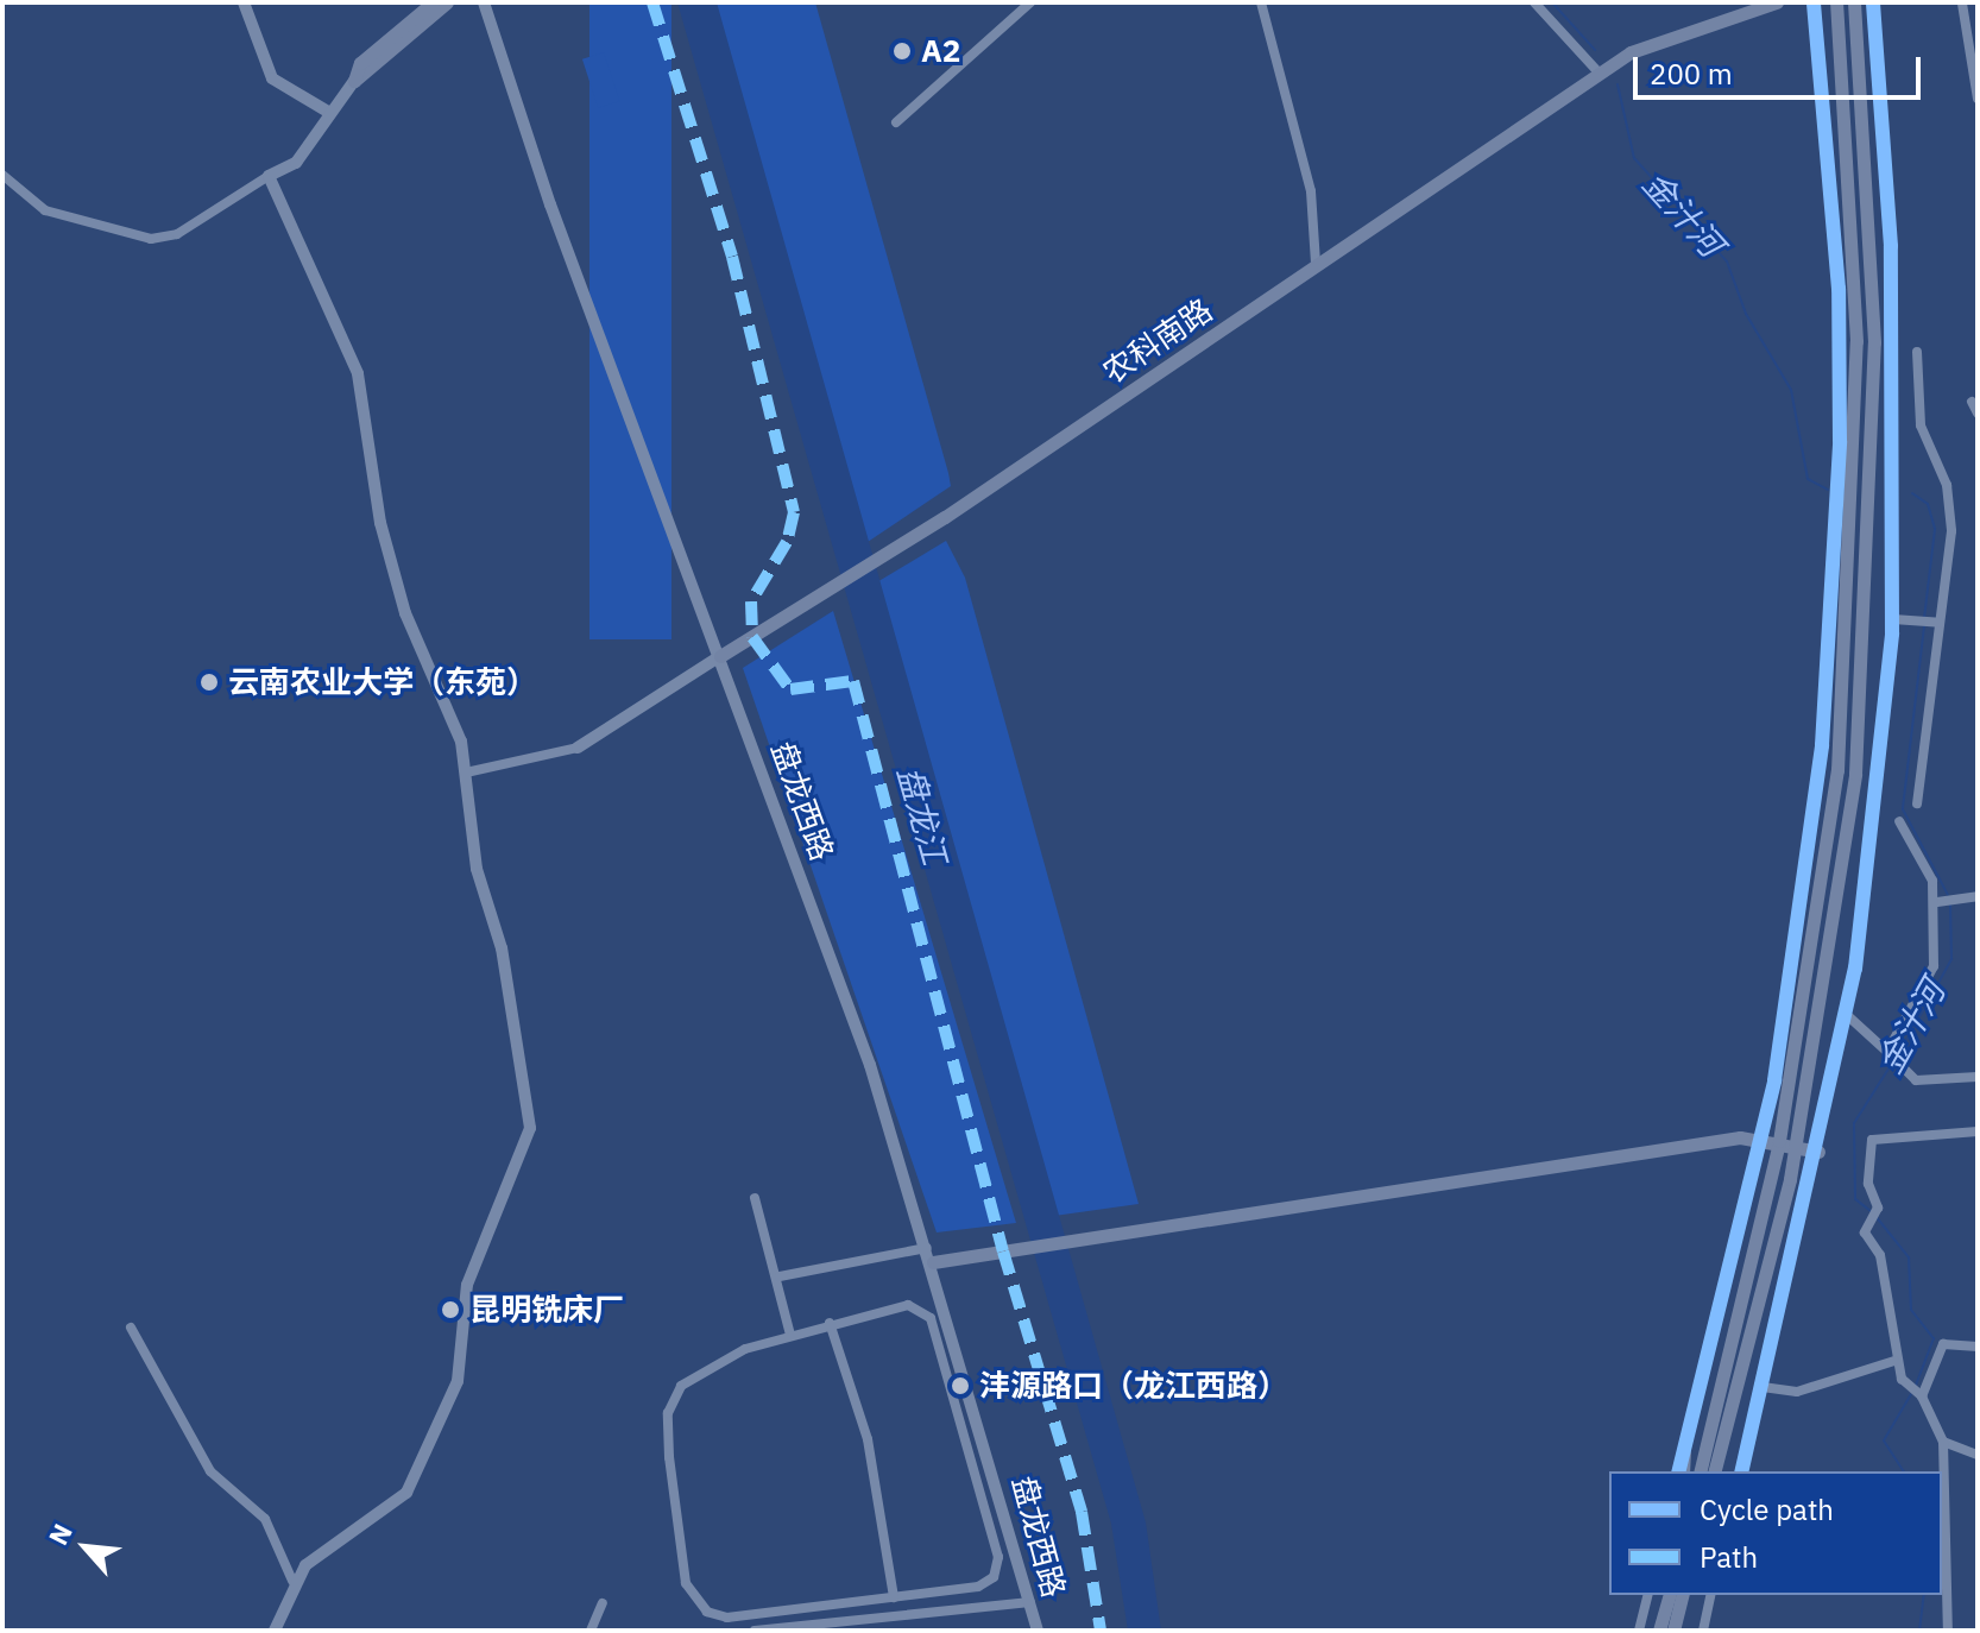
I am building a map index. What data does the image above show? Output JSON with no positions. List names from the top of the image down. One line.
{"streets":{"main road":["农科南路"],"street":["盘龙西路"]},"crossings":[["农科南路","盘龙西路"]],"water":["金汁河","盘龙江"],"places":["A2","云南农业大学（东苑）","昆明铣床厂","沣源路口（龙江西路）"],"legend":["Cycle path","Path"],"scale_bar":"200 m","north":"top left"}
